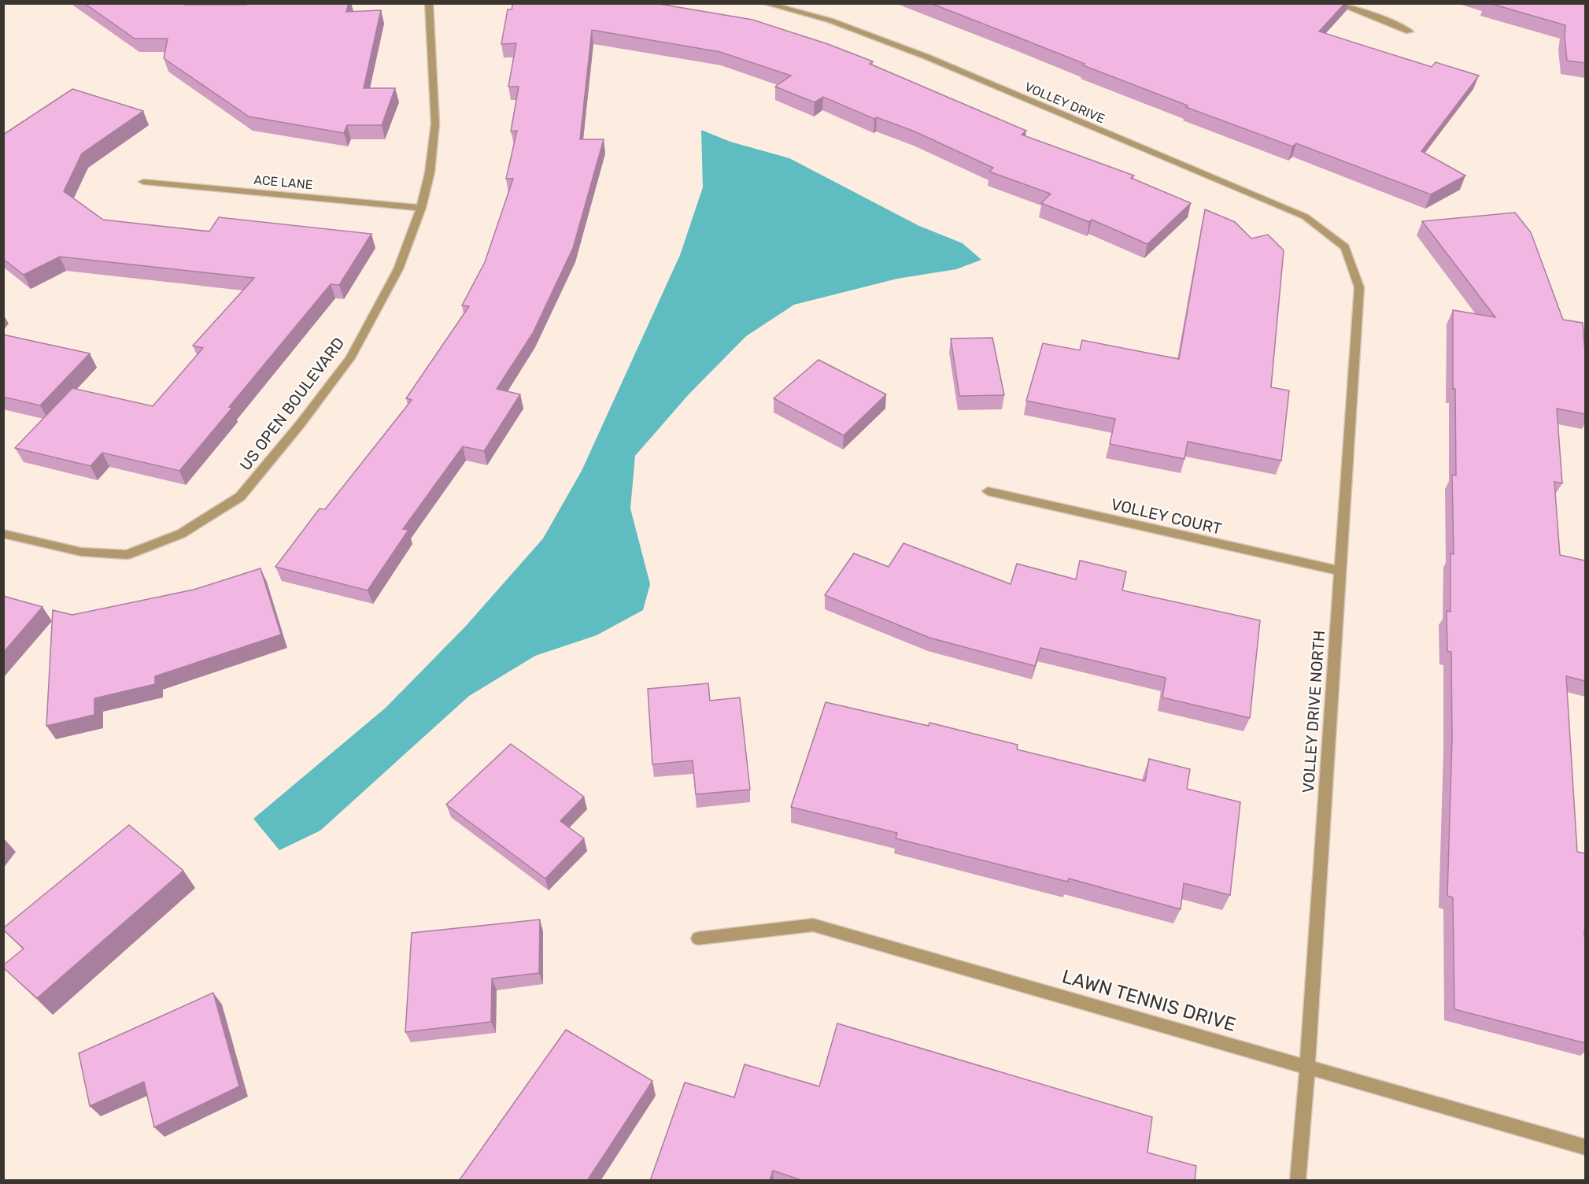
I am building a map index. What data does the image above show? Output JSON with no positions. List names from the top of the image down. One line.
{"streets":{"street":["VOLLEY DRIVE","ACE LANE","US OPEN BOULEVARD","VOLLEY COURT","VOLLEY DRIVE NORTH","LAWN TENNIS DRIVE"]},"crossings":[["VOLLEY DRIVE","VOLLEY DRIVE NORTH"],["ACE LANE","US OPEN BOULEVARD"],["VOLLEY COURT","VOLLEY DRIVE NORTH"],["VOLLEY DRIVE NORTH","LAWN TENNIS DRIVE"]]}
